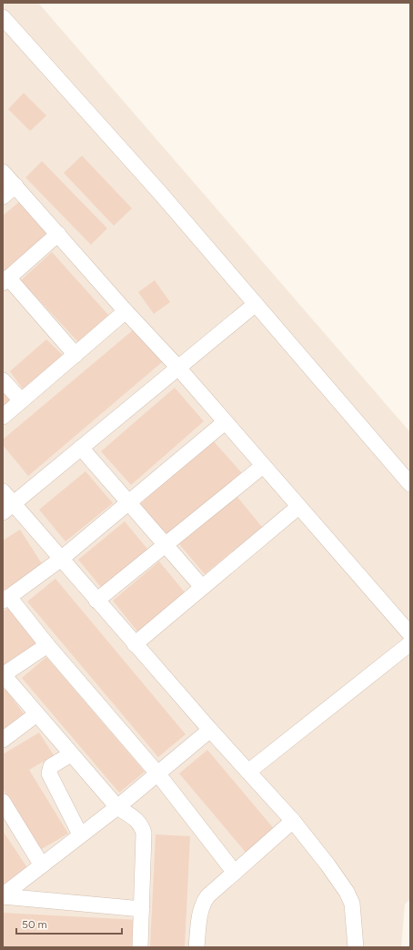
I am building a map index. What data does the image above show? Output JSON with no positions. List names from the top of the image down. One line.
{"scale_bar":"50 m"}
